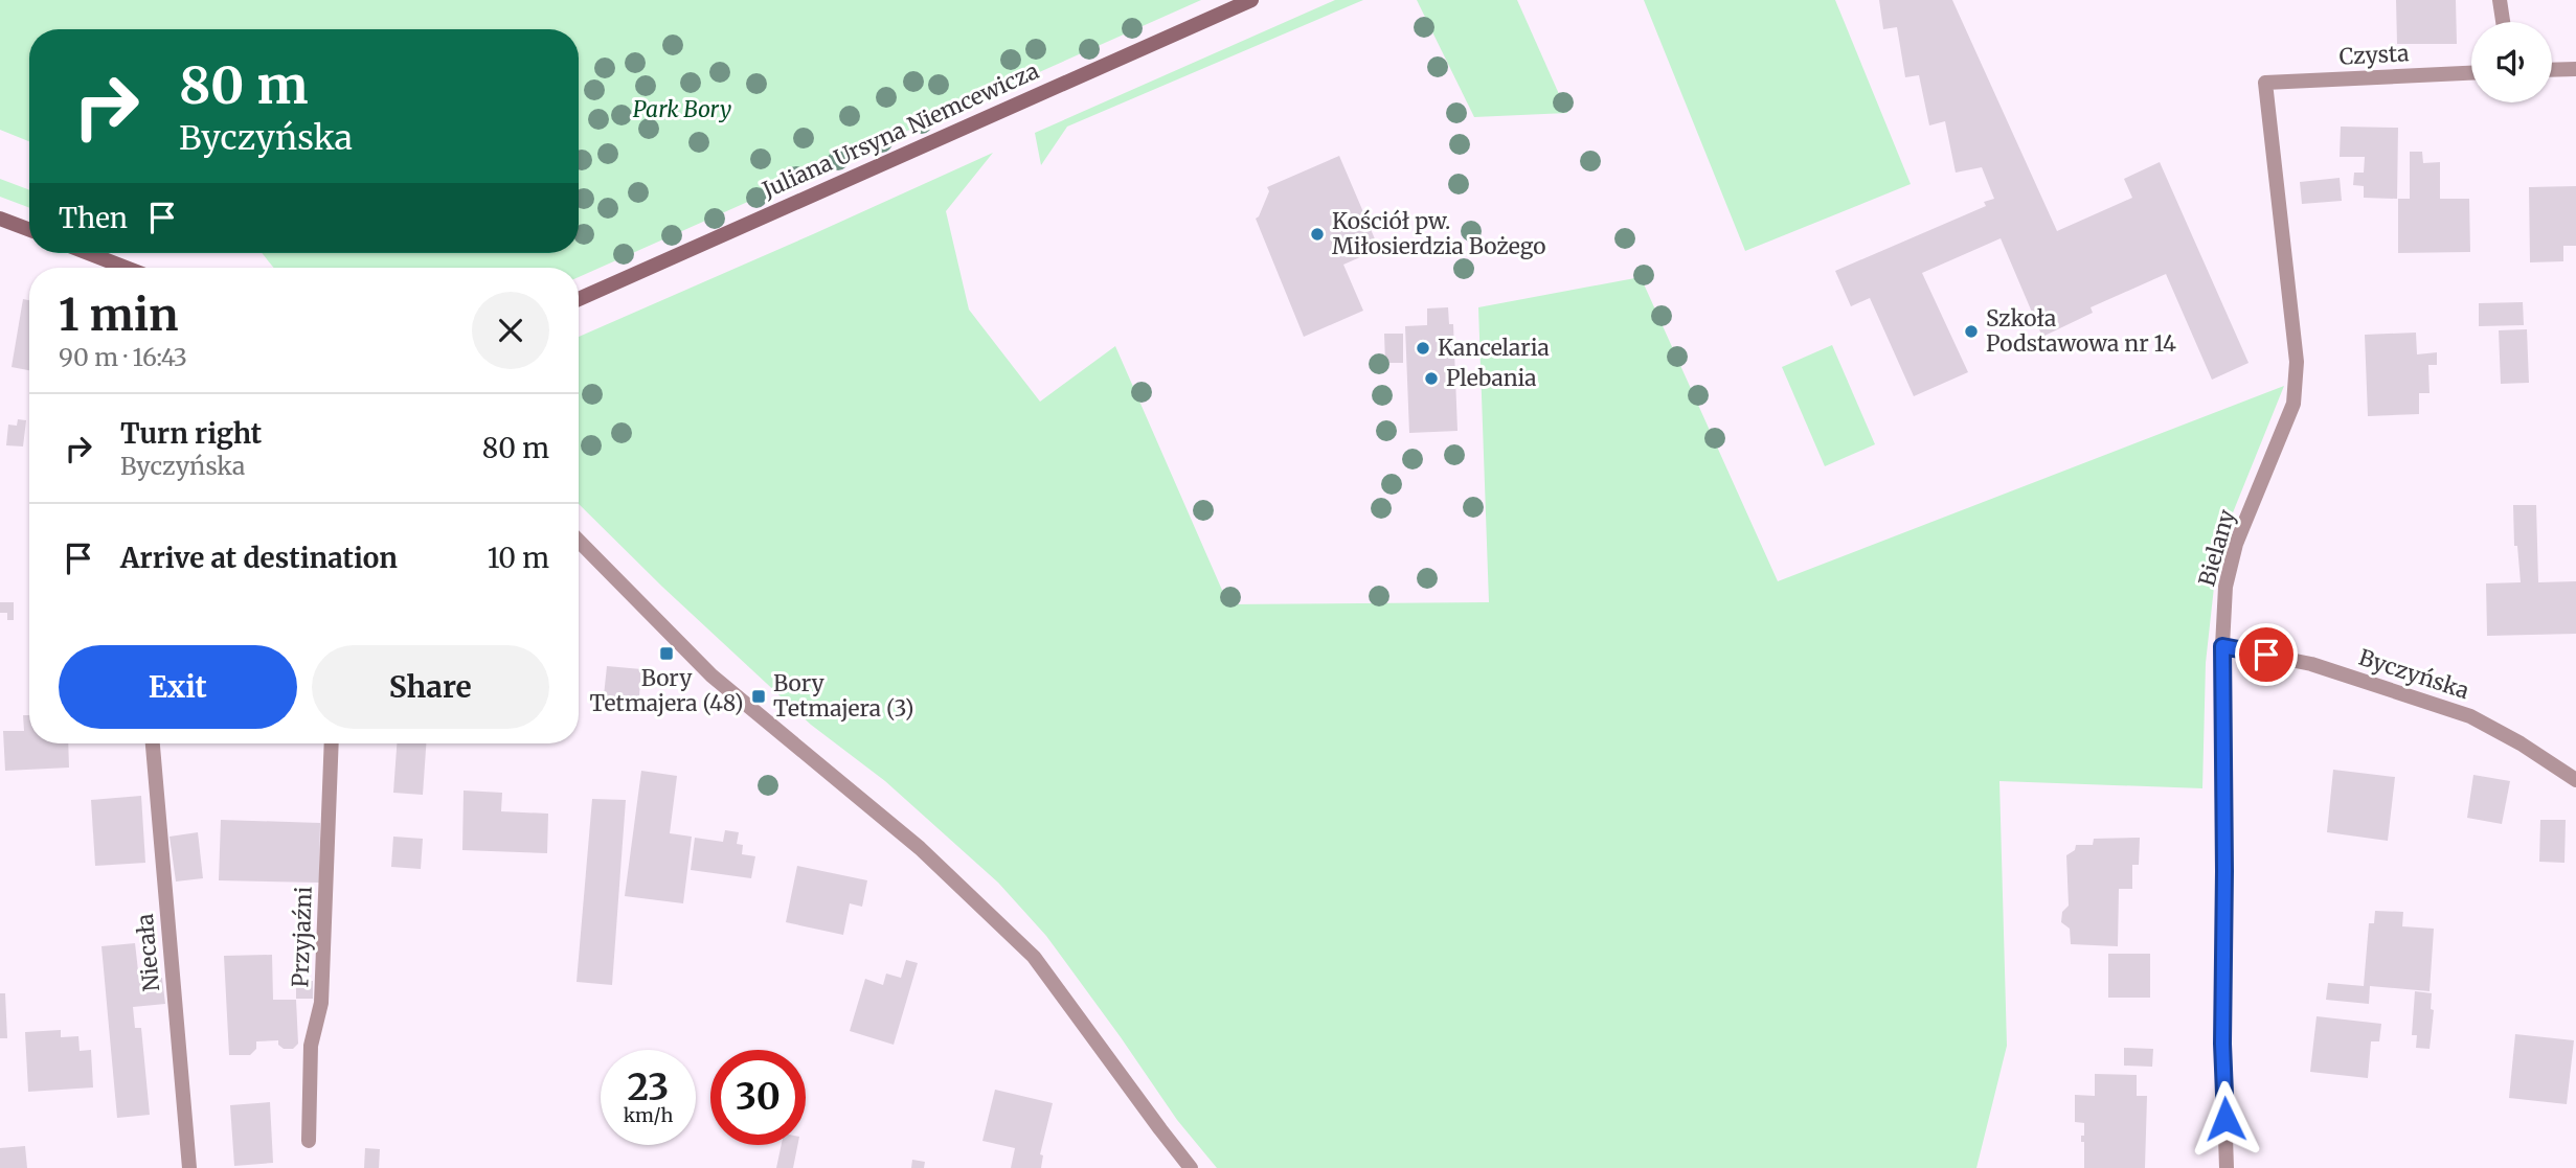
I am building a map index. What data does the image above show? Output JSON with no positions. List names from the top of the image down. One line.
{"streets":{"street":["Czysta","Juliana Ursyna Niemcewicza","Bielany","Byczyńska","Przyjaźni","Niecała"]},"crossings":[["Czysta","Bielany"],["Bielany","Byczyńska"]],"parks":["Park Bory"],"places":{"other":["Kościół pw. Miłosierdzia Bożego","Szkoła Podstawowa nr 14","Kancelaria","Plebania"],"transit":["Bory Tetmajera (48)","Bory Tetmajera (3)"]},"page":{"turn":["80 m","Byczyńska"],"then":"Then","heading":["1 min","90 m · 16:43"],"list":[{"name":"Turn right","note":"Byczyńska","value":"80 m"},{"name":"Arrive at destination","value":"10 m"}],"buttons":["Exit","Share"],"speed":"23 km/h","limit":"30"}}
